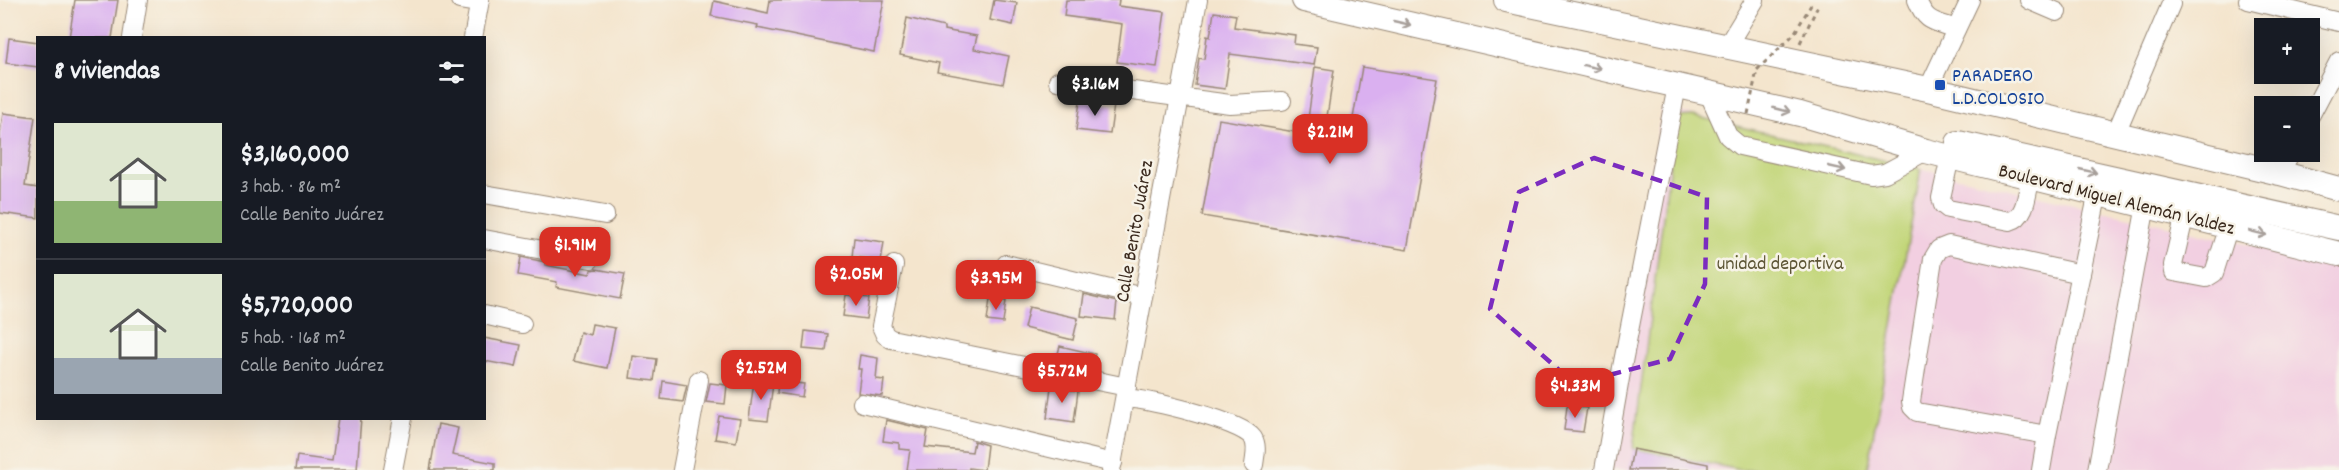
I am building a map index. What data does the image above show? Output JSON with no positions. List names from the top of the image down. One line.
{"streets":{"main road":["Boulevard Miguel Alemán Valdez"],"street":["Calle Benito Juárez"]},"parks":["unidad deportiva"],"places":{"transit":["PARADERO L.D.COLOSIO"]},"page":{"map_buttons":["+","−"],"heading":"8 viviendas","price":["$3.16M","$2.21M","$1.91M","$2.05M","$3.95M","$2.52M","$5.72M","$4.33M"],"list":[{"name":"$3,160,000","note":"3 hab. · 86 m² · Calle Benito Juárez"},{"name":"$5,720,000","note":"5 hab. · 168 m² · Calle Benito Juárez"}]}}
